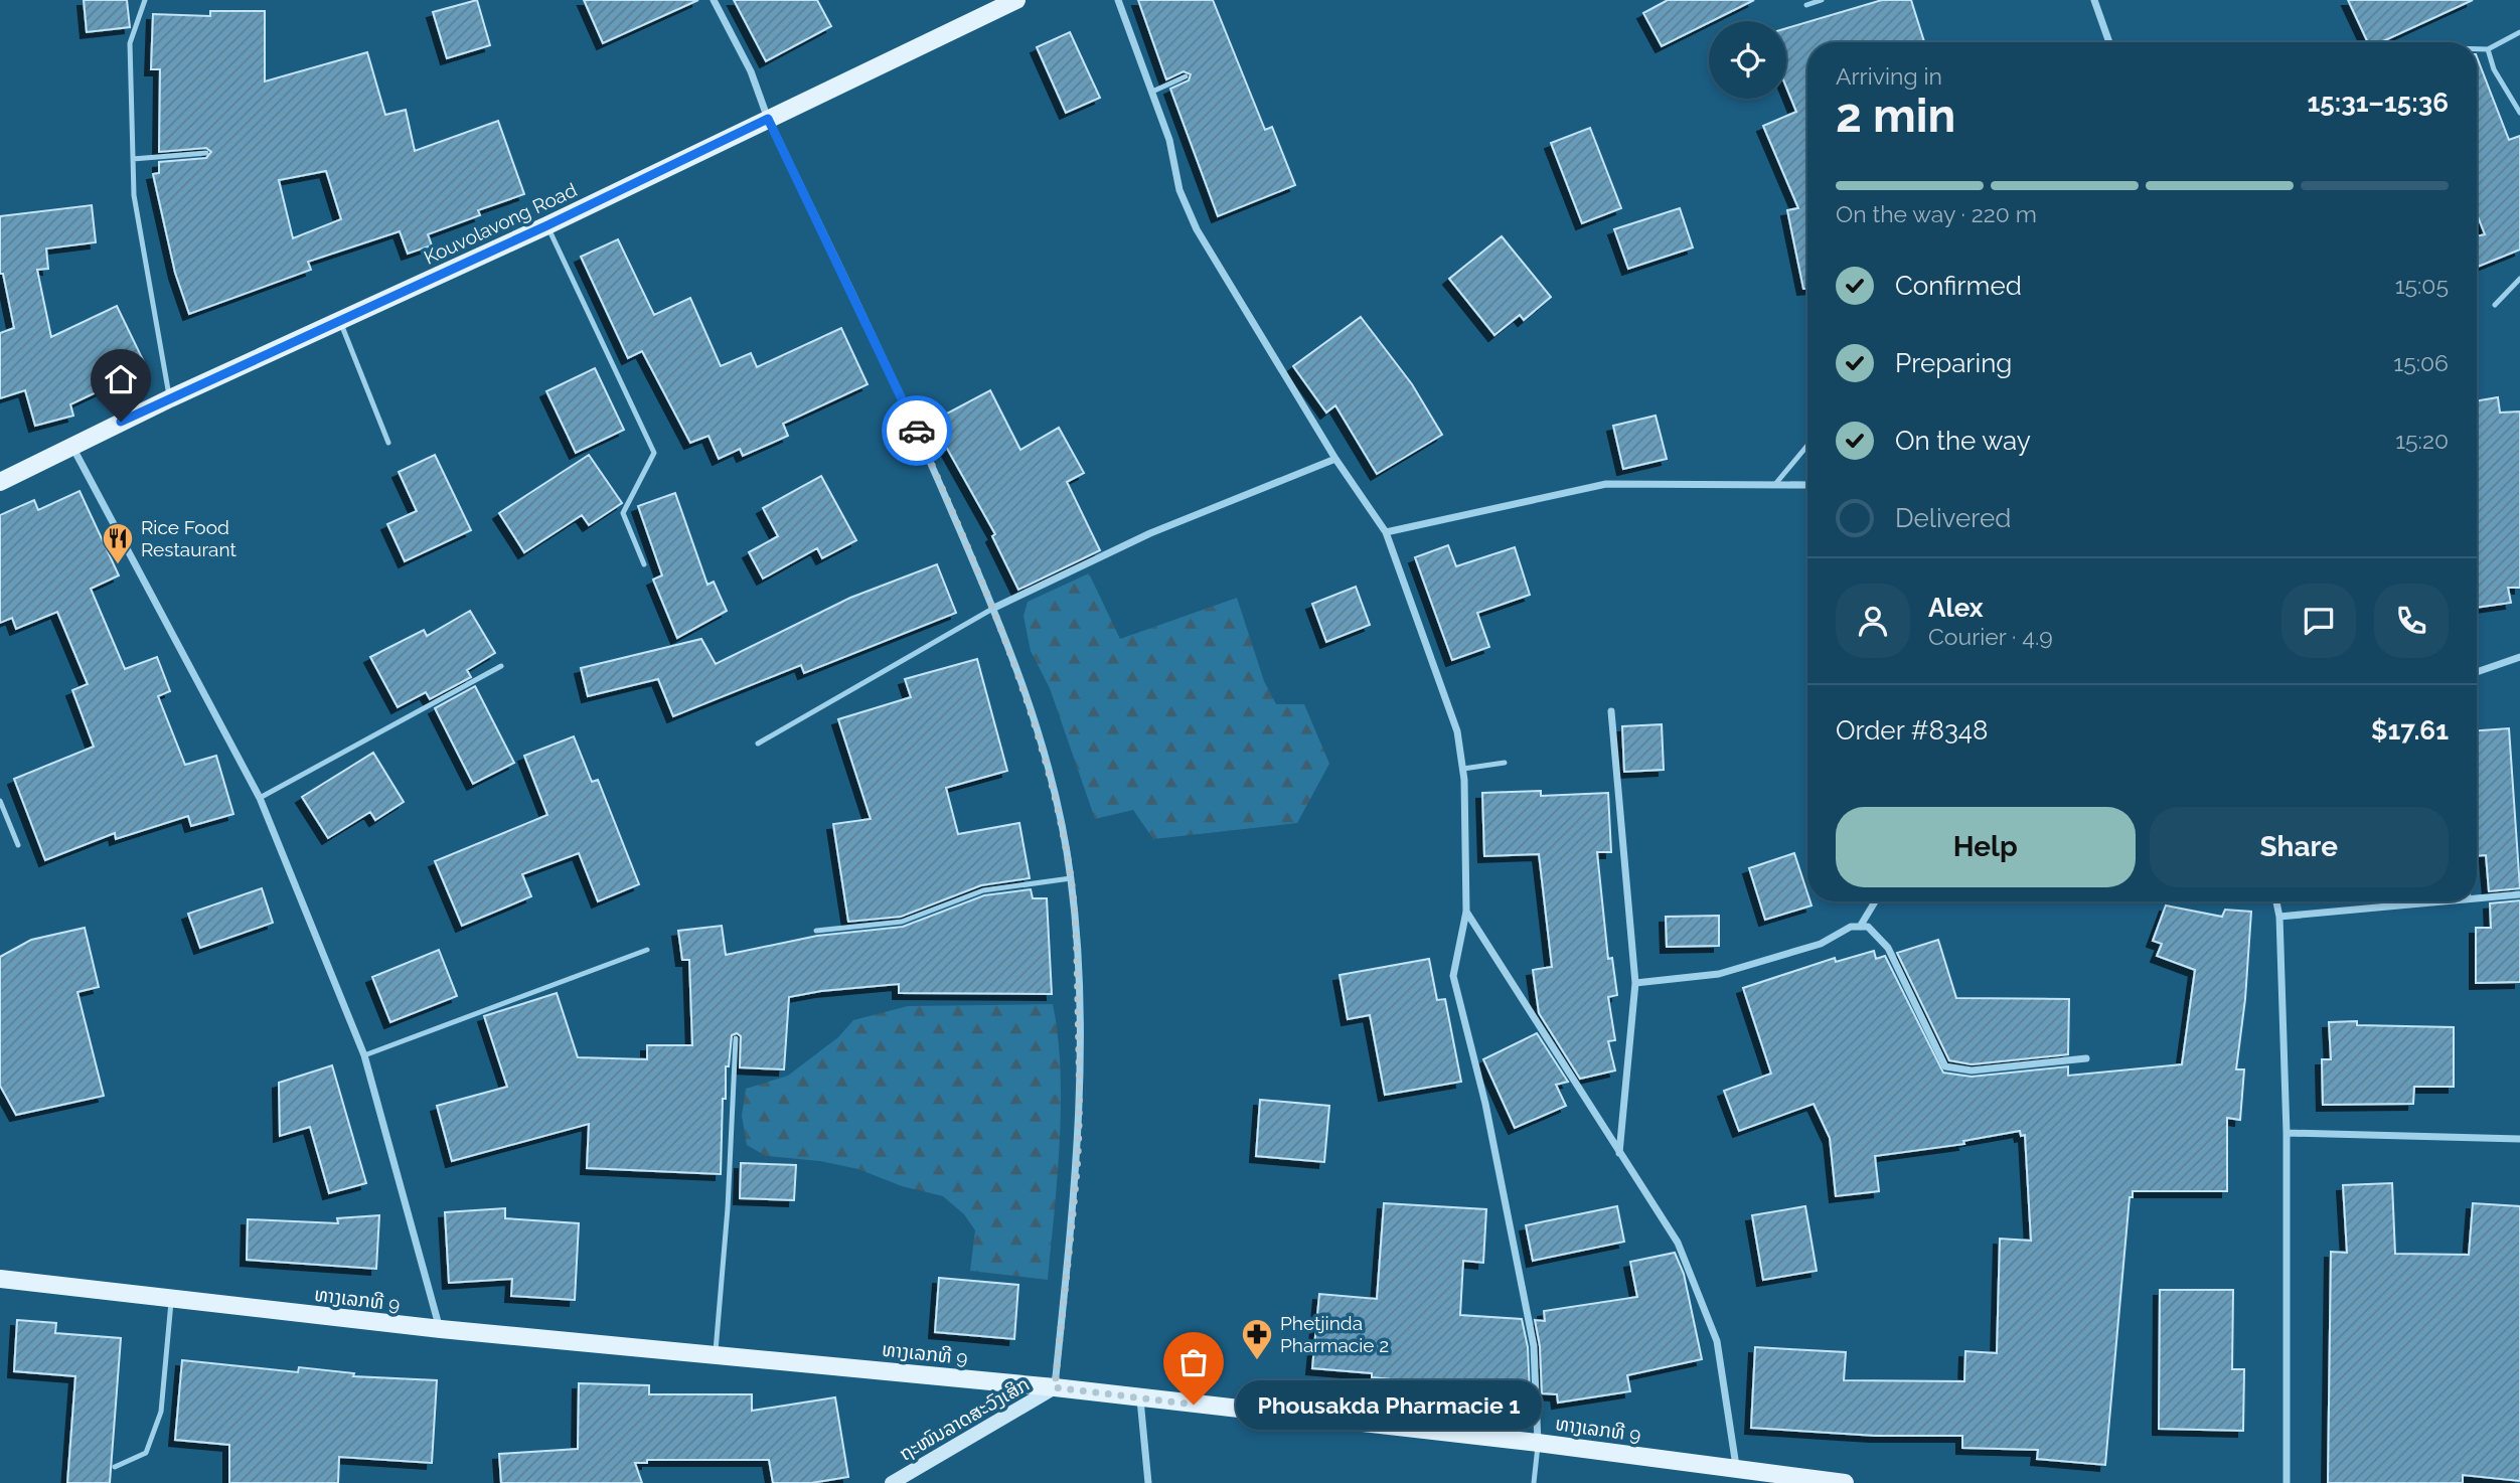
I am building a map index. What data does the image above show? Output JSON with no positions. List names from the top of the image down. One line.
{"streets":{"main road":["Kouvolavong Road","ທາງເລກທີ 9"],"street":["ຖະໜົນລາດສະວົງເສິກ"]},"crossings":[["ທາງເລກທີ 9","ຖະໜົນລາດສະວົງເສິກ"]],"places":{"restaurant":["Rice Food Restaurant"],"pharmacy":["Phetjinda Pharmacie 2"],"other":["Phousakda Pharmacie 1"]},"page":{"heading":["2 min","Arriving in","15:31–15:36"],"panel":["Alex","Courier · 4.9","Order #8348","$17.61"],"bar":"On the way · 220 m","list":[["Confirmed","15:05"],["Preparing","15:06"],["On the way","15:20"],"Delivered"],"buttons":["Help","Share"],"bubble":"Phousakda Pharmacie 1"}}
